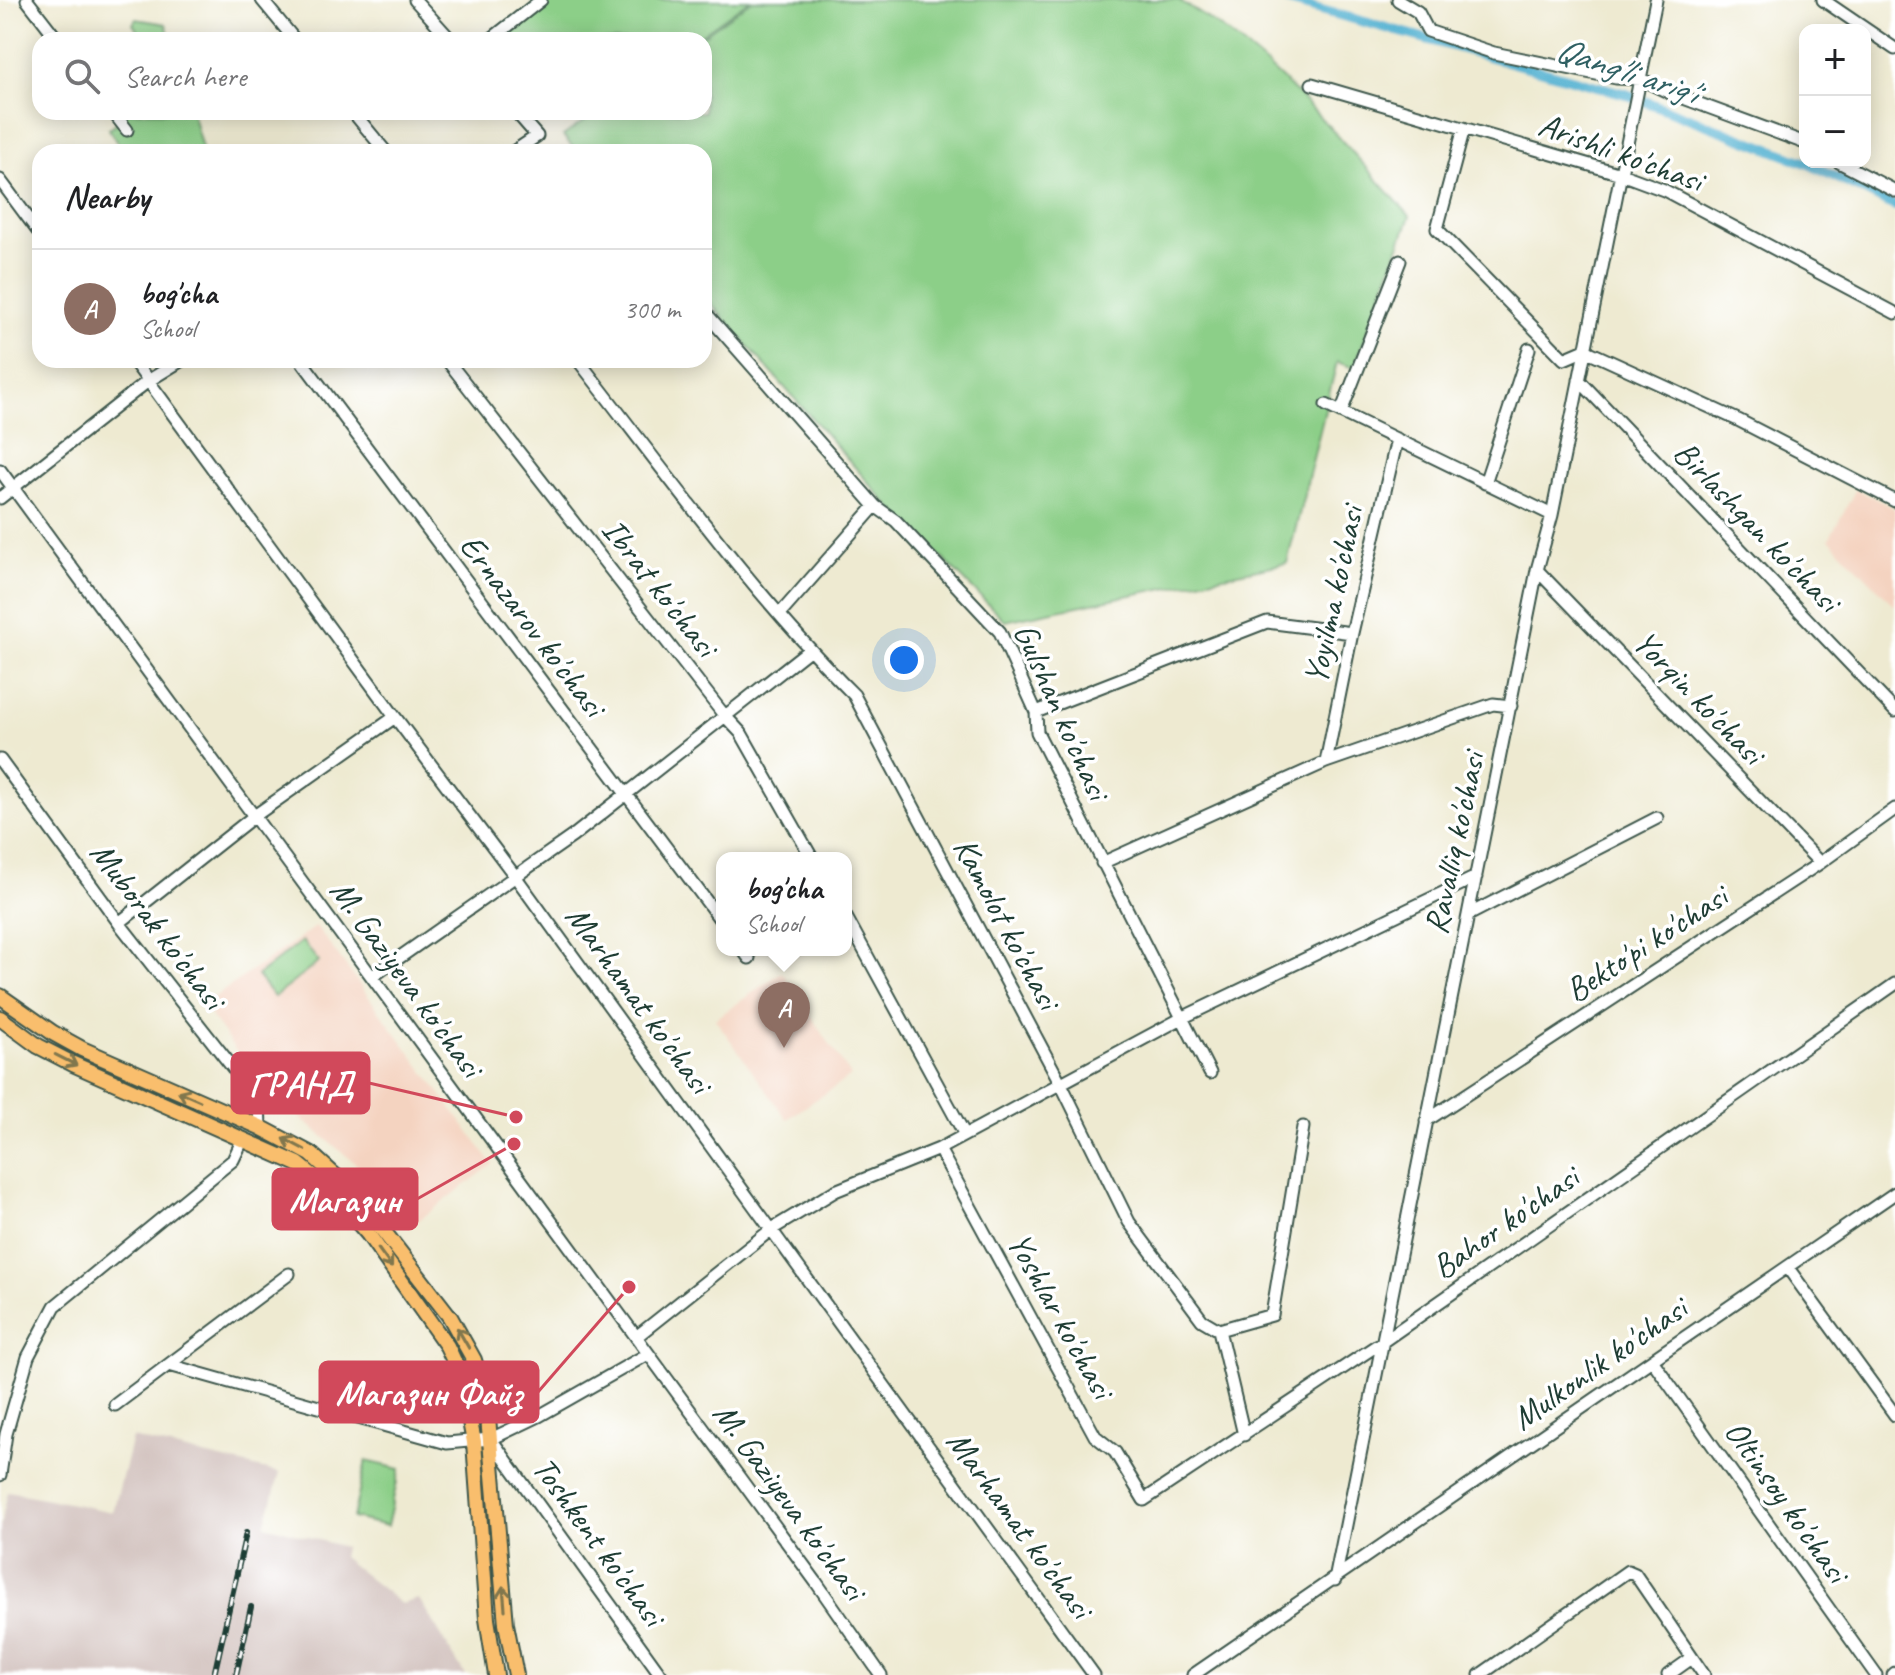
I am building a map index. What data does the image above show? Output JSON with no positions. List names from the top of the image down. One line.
{"streets":{"street":["Arishli ko'chasi","Birlashgan ko'chasi","Ibrat ko'chasi","Yoyilma ko'chasi","Ernazarov ko'chasi","Yorqin ko'chasi","Gulshan ko'chasi","Ravalliq ko'chasi","Kamolot ko'chasi","Muborak ko'chasi","Bekto'pi ko'chasi","M. Gaziyeva ko'chasi","Marhamat ko'chasi","Bahor ko'chasi","Yoshlar ko'chasi","Mulkonlik ko'chasi","Oltinsoy ko'chasi","Toshkent ko'chasi"]},"crossings":[["Arishli ko'chasi","Ravalliq ko'chasi"],["Birlashgan ko'chasi","Ravalliq ko'chasi"],["Yorqin ko'chasi","Ravalliq ko'chasi"],["Yorqin ko'chasi","Bekto'pi ko'chasi"],["Ravalliq ko'chasi","Bekto'pi ko'chasi"],["Ravalliq ko'chasi","Bahor ko'chasi"],["Ravalliq ko'chasi","Mulkonlik ko'chasi"],["Bahor ko'chasi","Yoshlar ko'chasi"],["Mulkonlik ko'chasi","Oltinsoy ko'chasi"]],"water":["Qang'li arig'i"],"places":["ГРАНД","Магазин","Магазин Файз"],"page":{"map_buttons":["+","−"],"search":"Search here","heading":"Nearby","list":[{"mark":"A","name":"bog'cha","note":"School","value":"300 m"}],"popup":["bog'cha","School"],"pins":"A"}}
